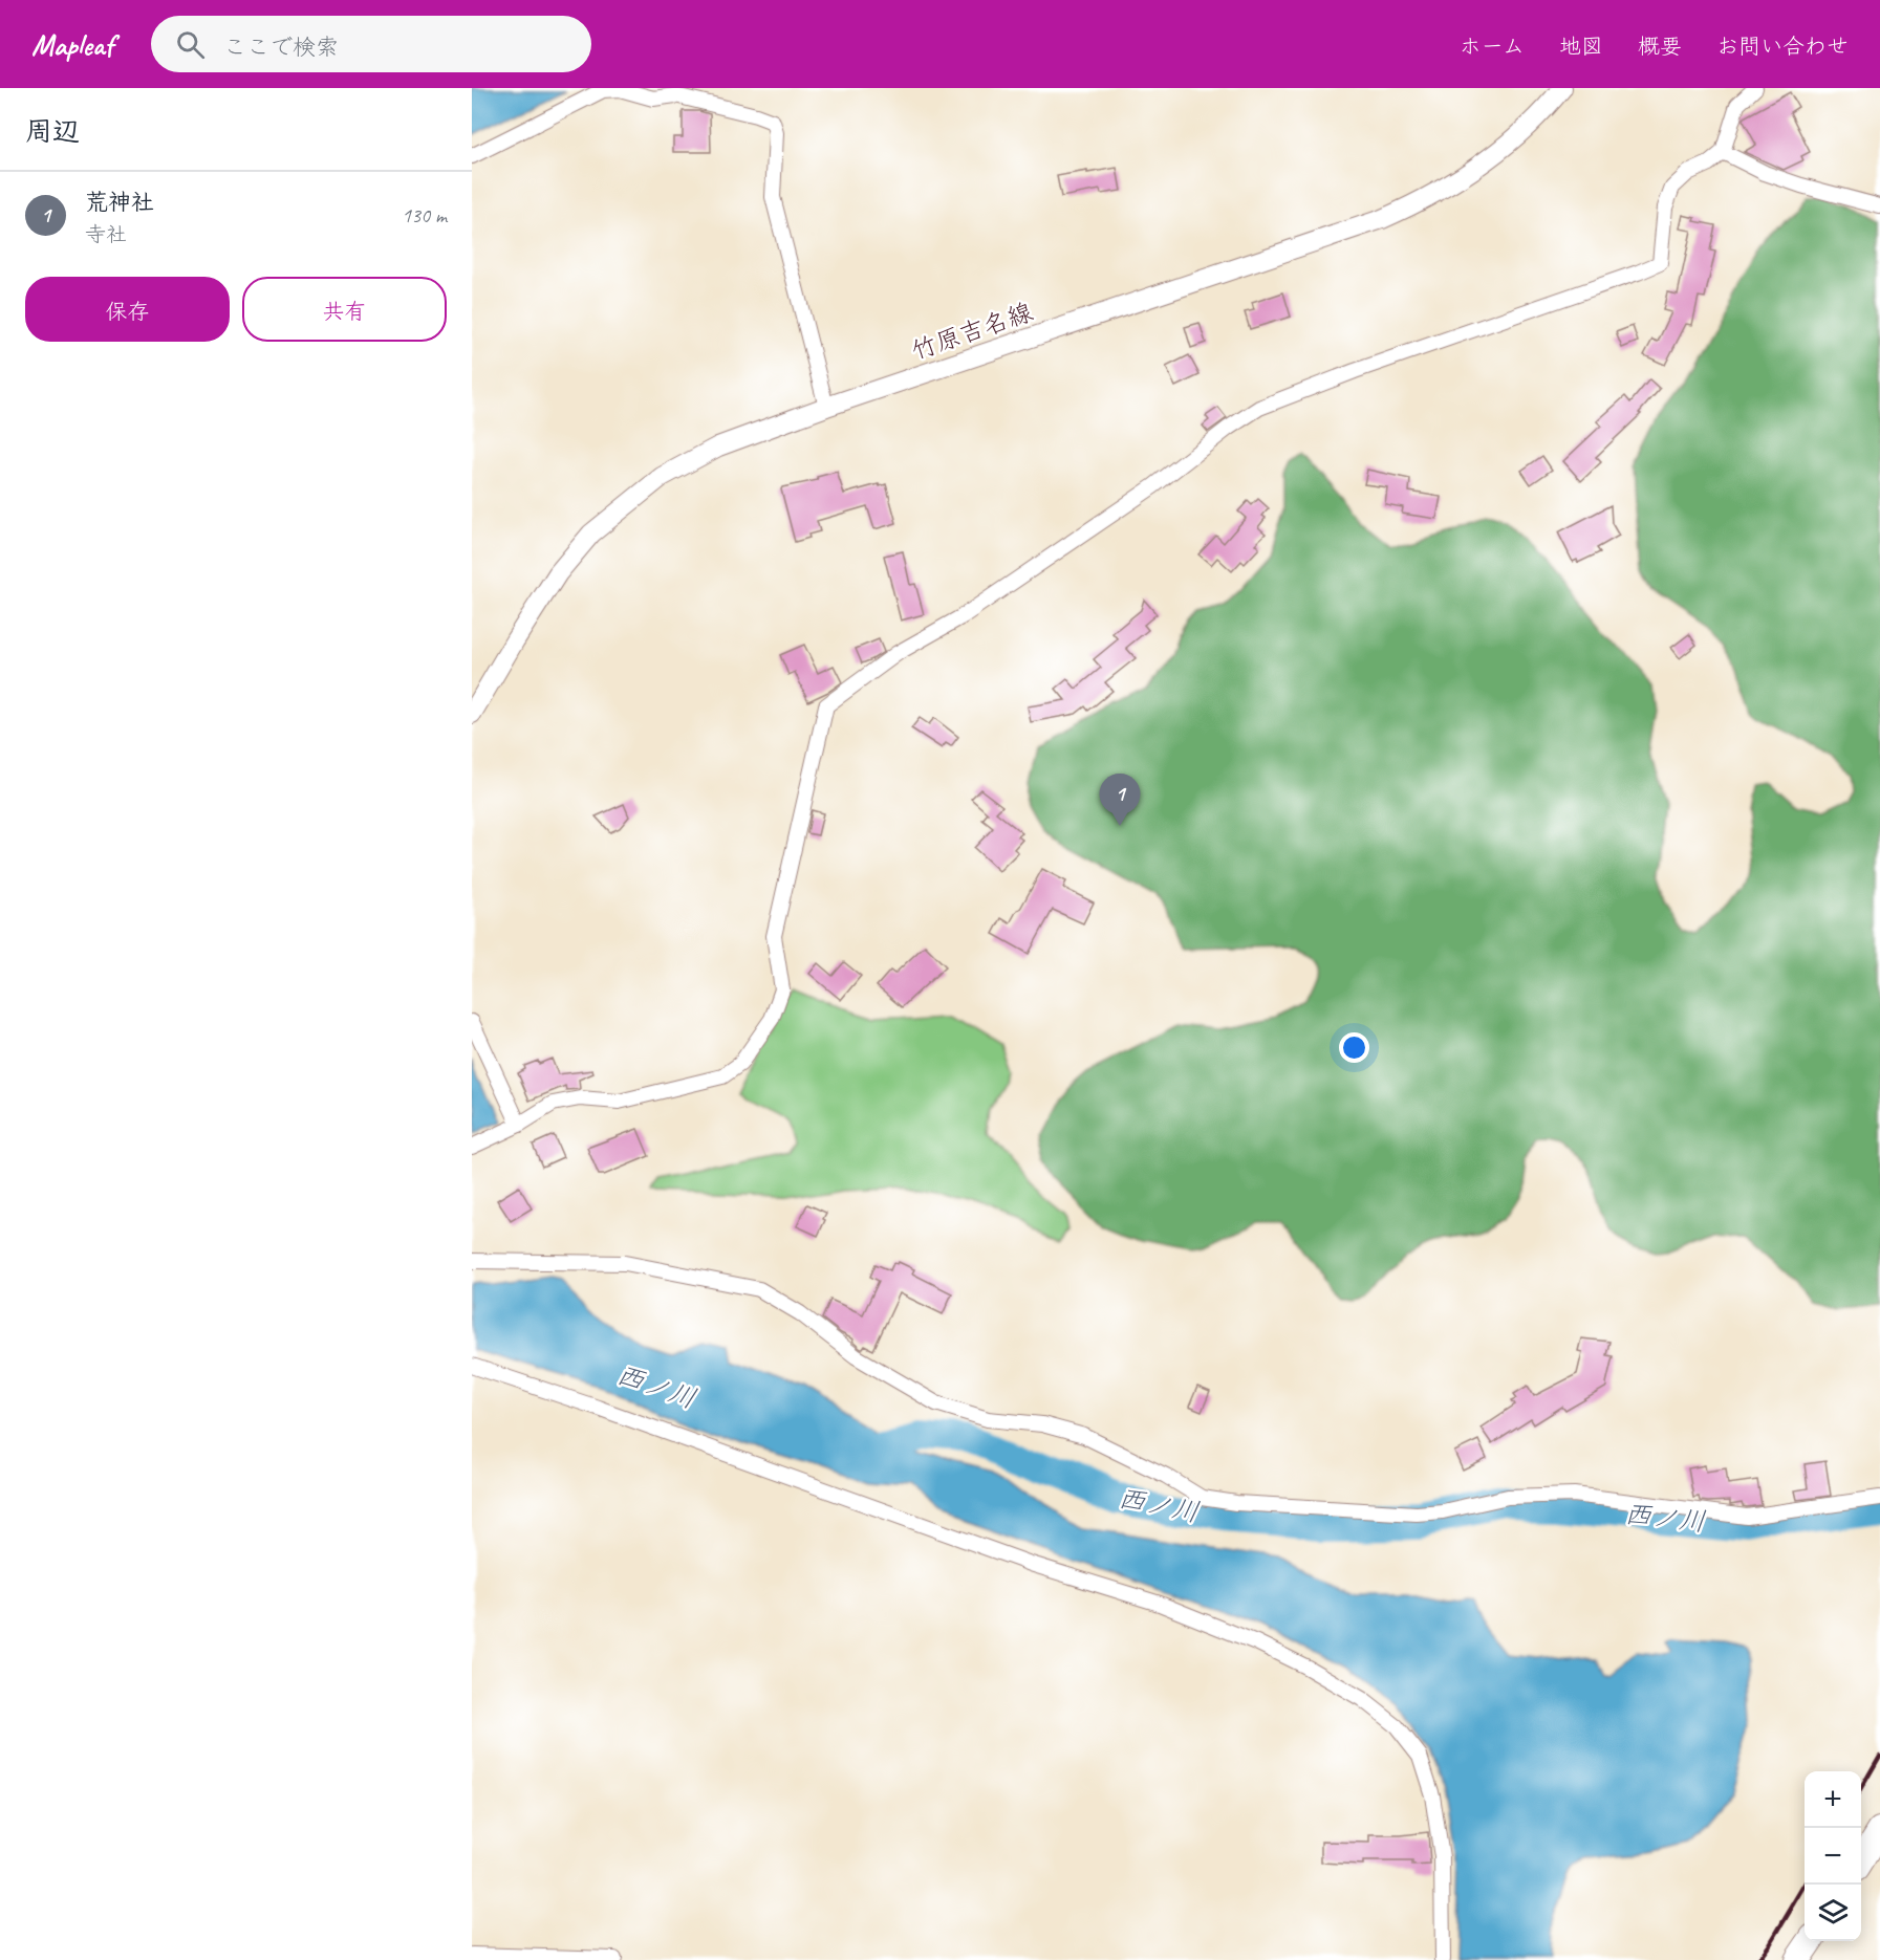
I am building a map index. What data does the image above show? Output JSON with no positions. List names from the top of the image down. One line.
{"streets":{"main road":["竹原吉名線"]},"water":["西ノ川"],"page":{"header":"Mapleaf","search":"ここで検索","nav":["ホーム","地図","概要","お問い合わせ"],"heading":"周辺","list":[{"mark":"1","name":"荒神社","note":"寺社","value":"130 m"}],"buttons":["保存","共有"],"pins":"1","map_buttons":["+","−"]}}
